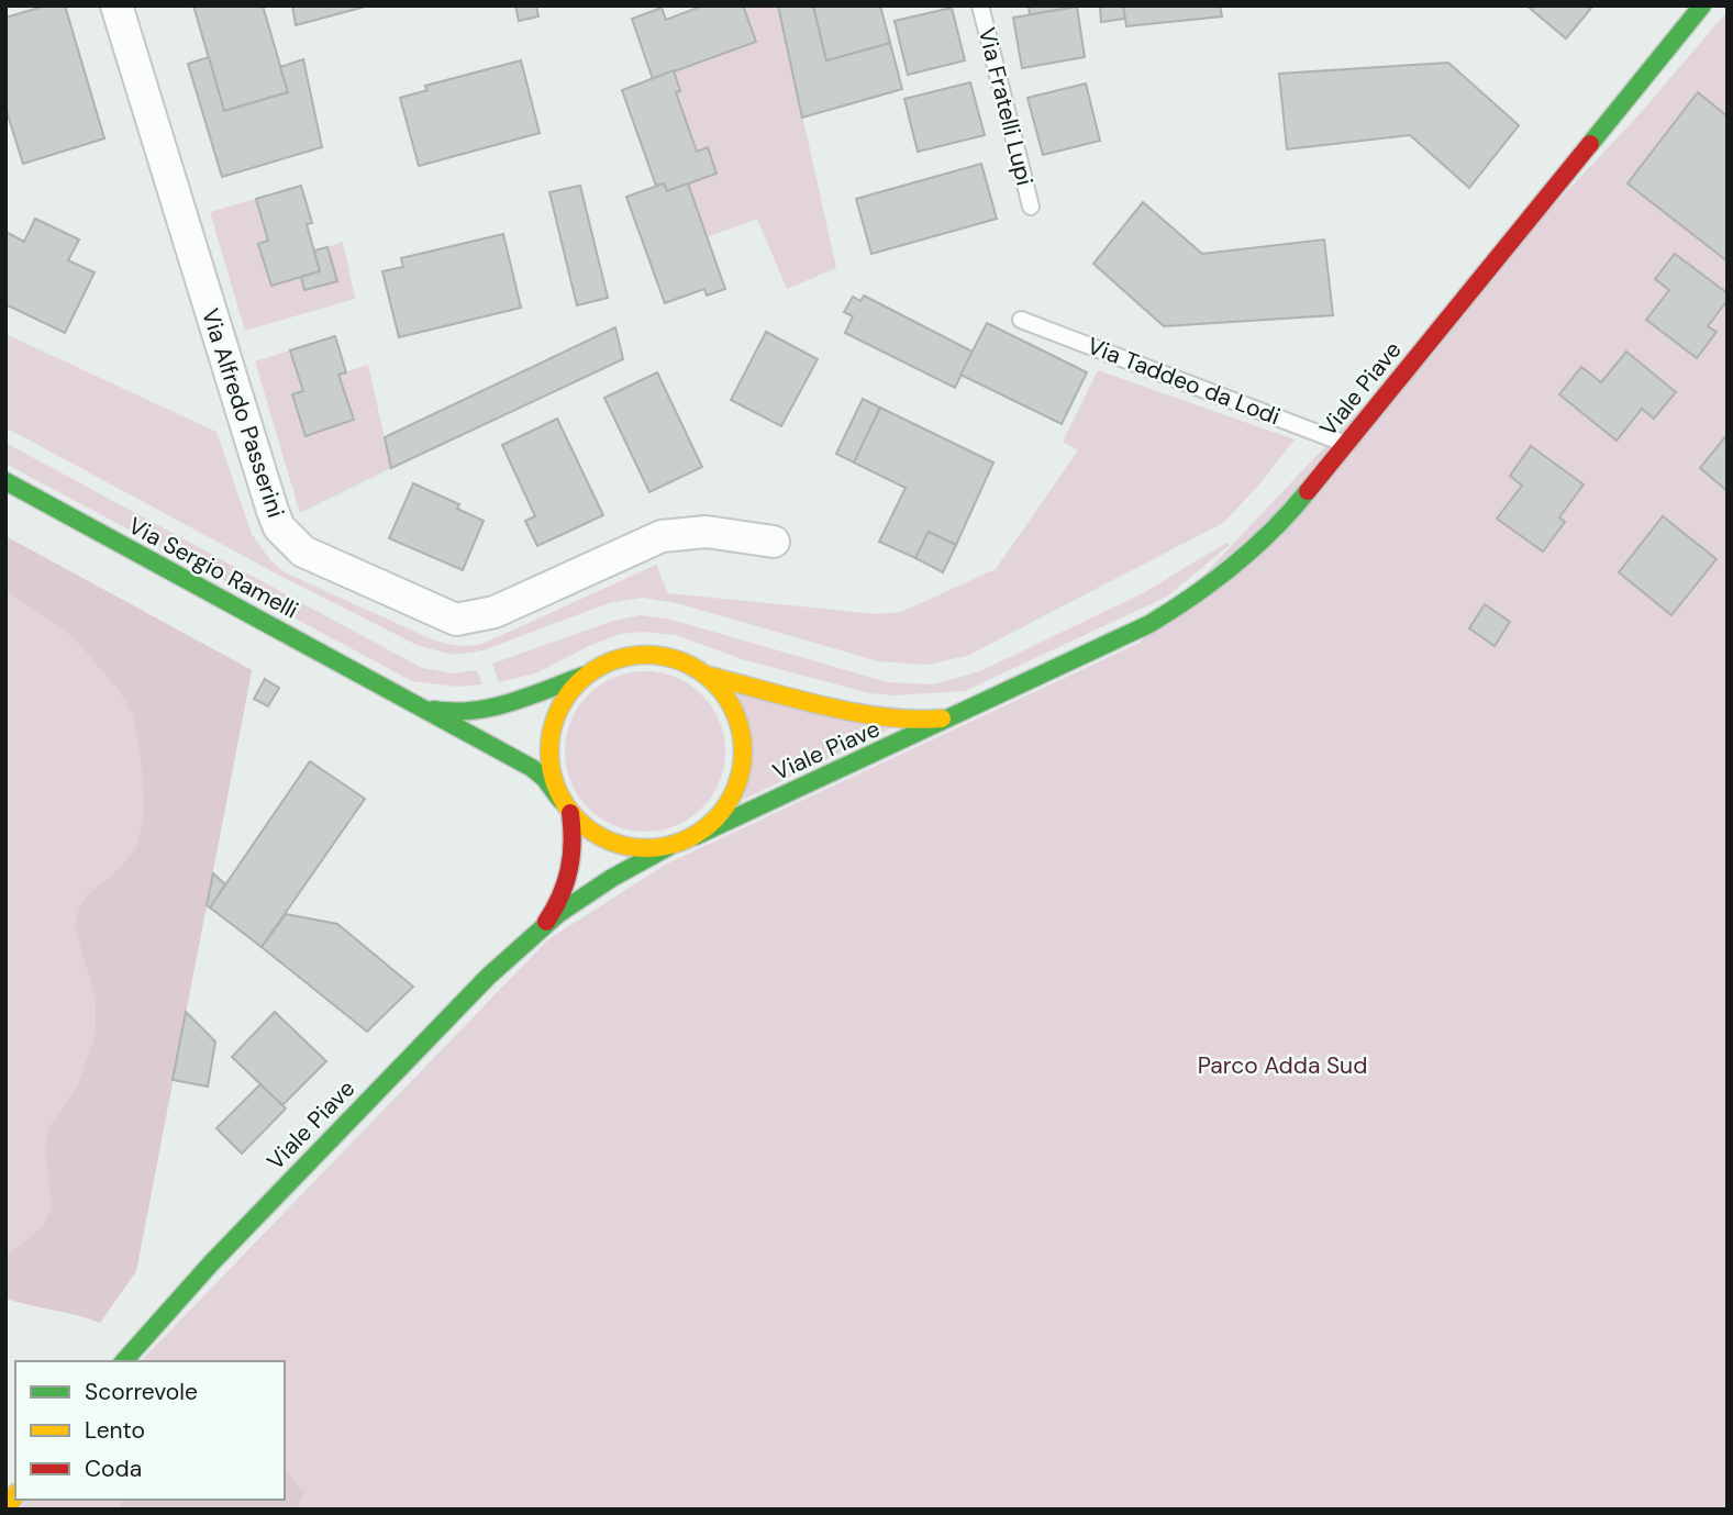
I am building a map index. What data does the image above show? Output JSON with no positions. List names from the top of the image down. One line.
{"streets":{"street":["Viale Piave","Via Alfredo Passerini","Via Sergio Ramelli"],"lane":["Via Fratelli Lupi","Via Taddeo da Lodi"]},"crossings":[["Via Taddeo da Lodi","Viale Piave"],["Viale Piave","Via Sergio Ramelli"]],"parks":["Parco Adda Sud"],"legend":["Scorrevole","Lento","Coda"]}
